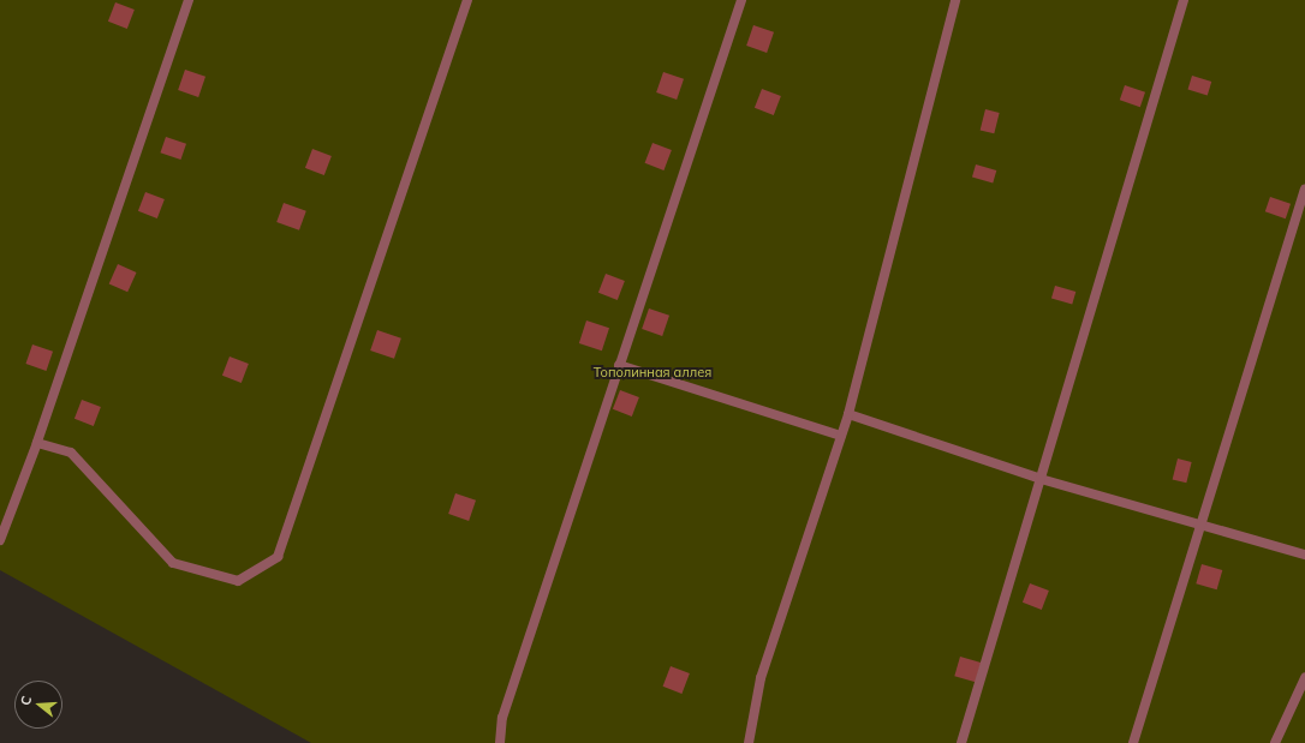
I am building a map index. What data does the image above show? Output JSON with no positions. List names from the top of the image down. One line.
{"parks":["Тополинная аллея"],"north":"left"}
